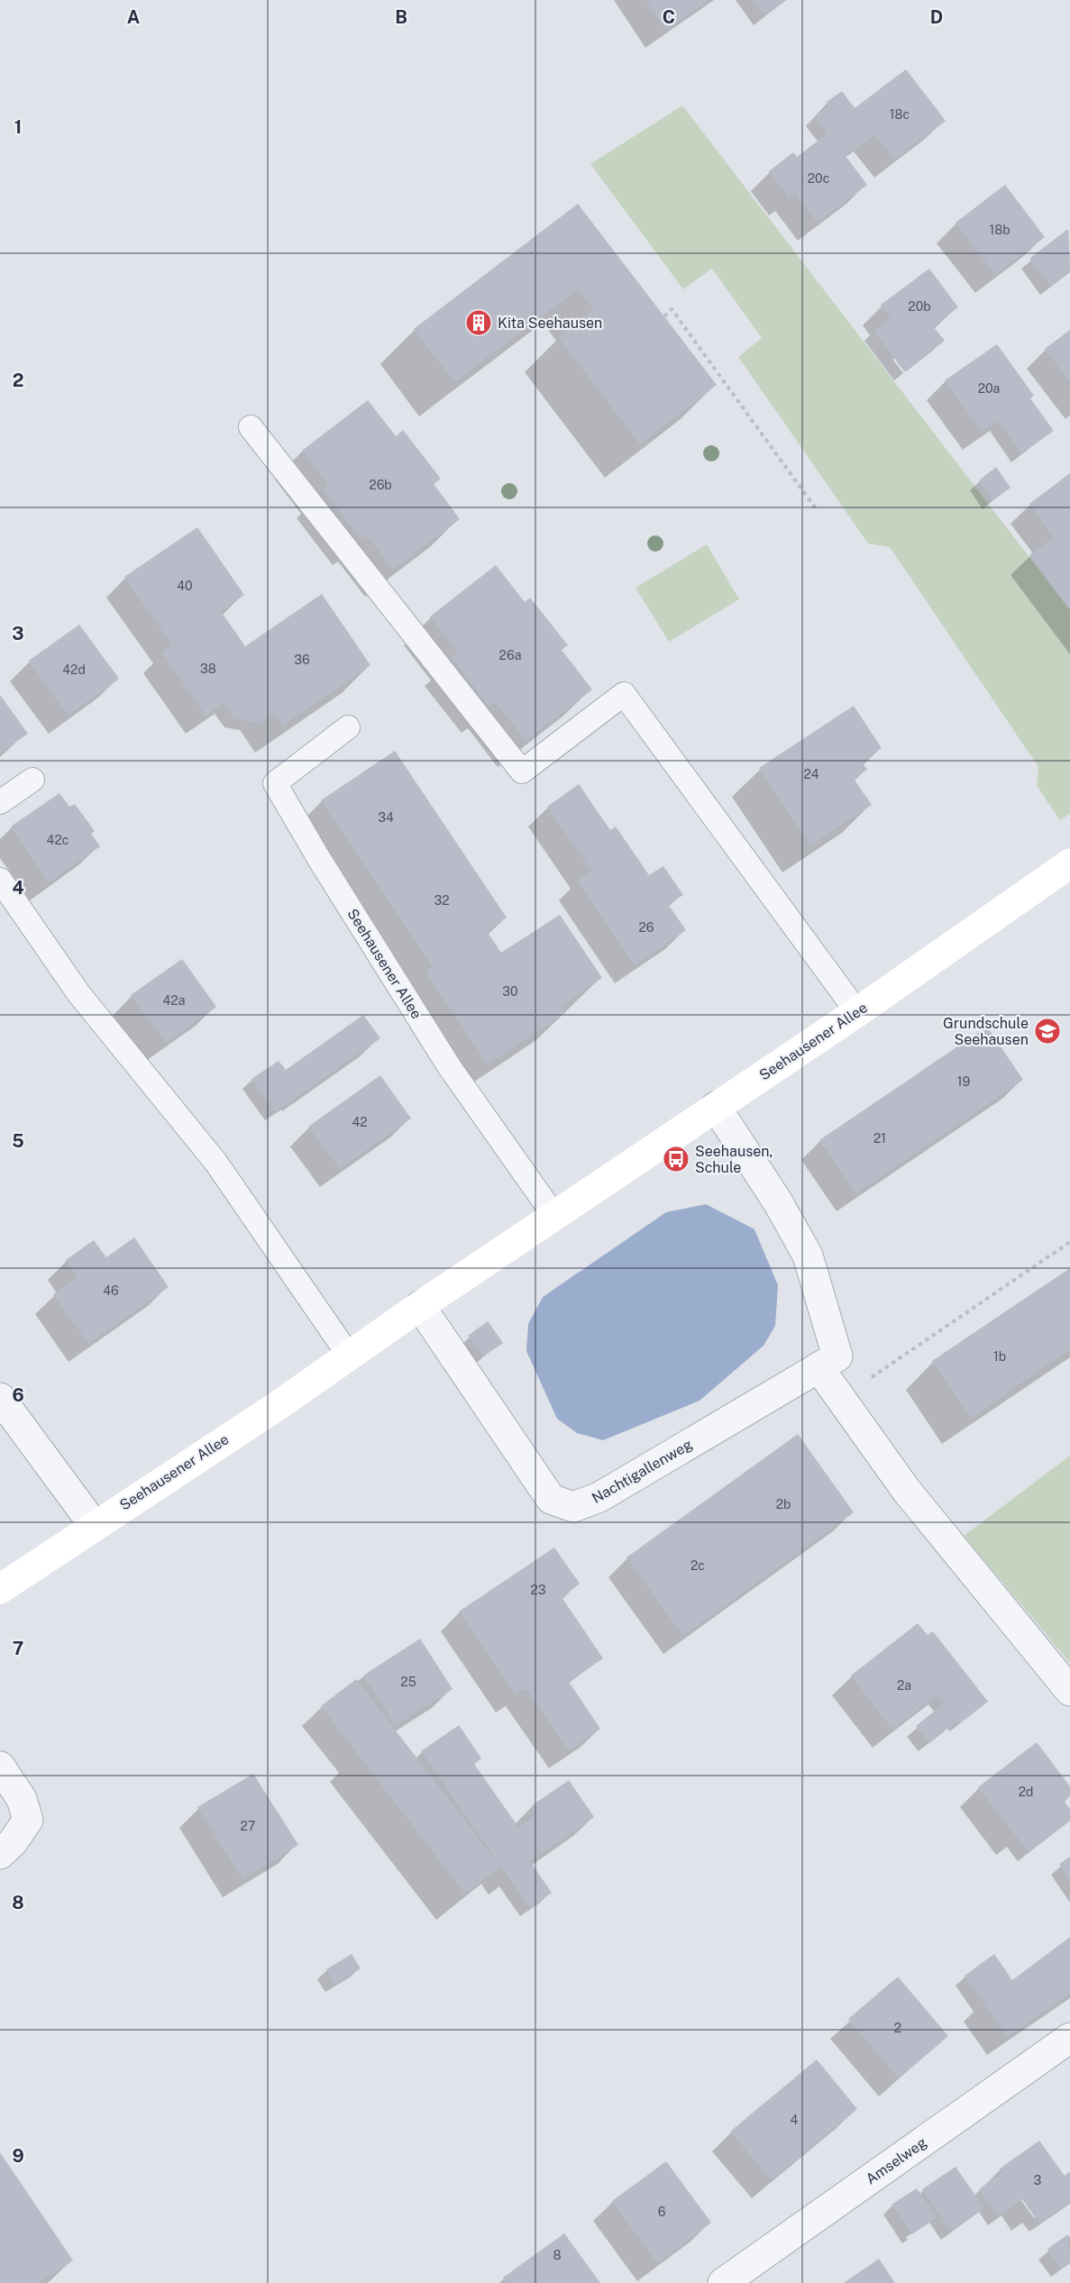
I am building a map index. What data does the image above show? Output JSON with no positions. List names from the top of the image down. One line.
{"streets":{"street":["Seehausener Allee","Nachtigallenweg","Amselweg"]},"crossings":[["Seehausener Allee","Nachtigallenweg"]],"places":{"building":["Kita Seehausen"],"school or university":["Grundschule Seehausen"],"bus stop":["Seehausen, Schule"]},"house_numbers":["18c","20c","18b","20b","20a","26b","40","26a","36","38","42d","24","34","42c","32","26","30","42a","19","42","21","46","1b","2b","2c","23","25","2a","2d","27","2","4","3","6","8"],"grid":{"columns":["A","B","C","D"],"rows":["1","2","3","4","5","6","7","8","9"]}}
